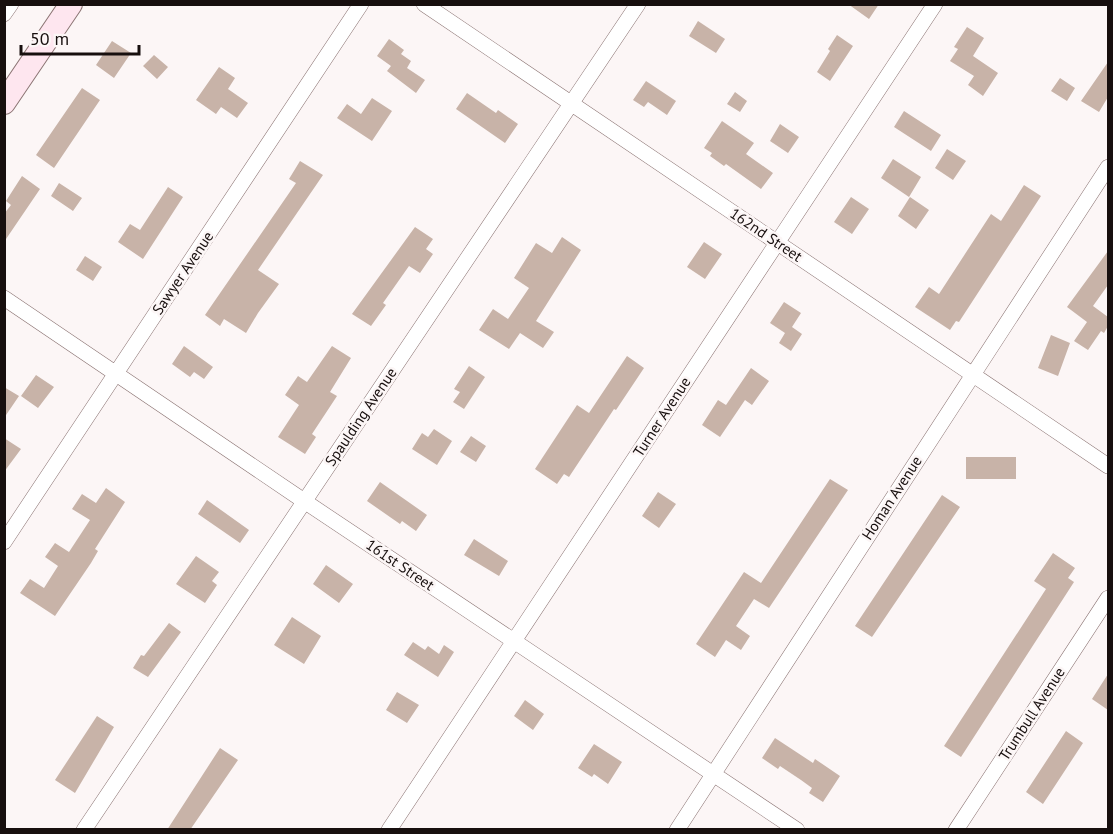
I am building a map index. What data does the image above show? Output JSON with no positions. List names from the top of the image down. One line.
{"streets":{"street":["162nd Street","Sawyer Avenue","Spaulding Avenue","Turner Avenue","Homan Avenue","161st Street","Trumbull Avenue"]},"crossings":[["162nd Street","Spaulding Avenue"],["162nd Street","Turner Avenue"],["162nd Street","Homan Avenue"],["Sawyer Avenue","161st Street"],["Spaulding Avenue","161st Street"],["Turner Avenue","161st Street"],["Homan Avenue","161st Street"]],"scale_bar":"50 m"}
